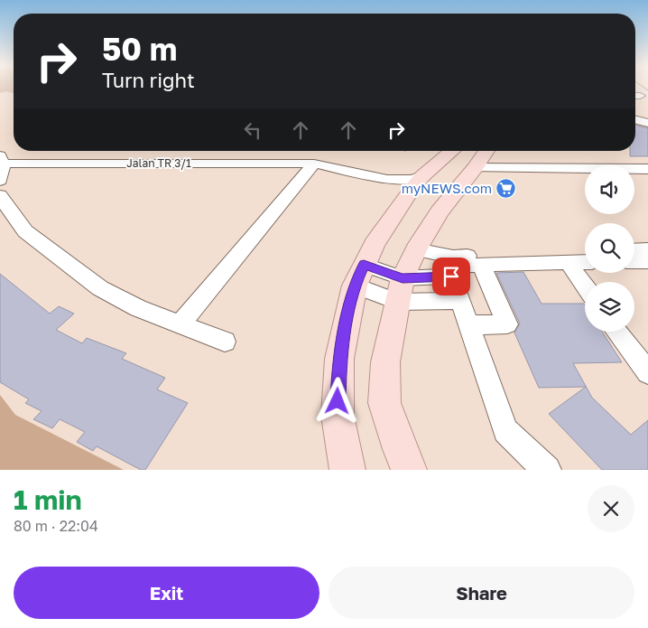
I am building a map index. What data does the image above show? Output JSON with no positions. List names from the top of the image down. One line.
{"streets":{"street":["Jalan TR 3/1"]},"places":{"supermarket":["myNEWS.com"]},"page":{"turn":["50 m","Turn right"],"heading":["1 min","80 m · 22:04"],"buttons":["Exit","Share"]}}
